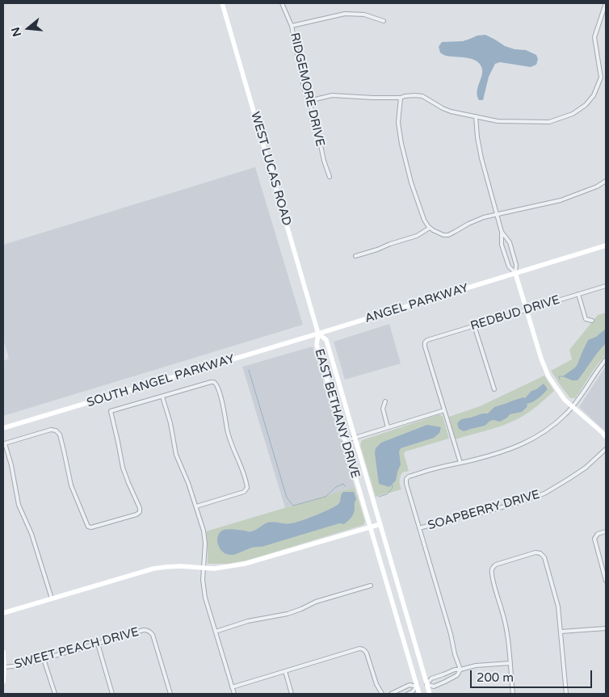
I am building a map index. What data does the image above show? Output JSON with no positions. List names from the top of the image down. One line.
{"streets":{"main road":["WEST LUCAS ROAD","ANGEL PARKWAY","SOUTH ANGEL PARKWAY","EAST BETHANY DRIVE"],"street":["RIDGEMORE DRIVE","REDBUD DRIVE","SOAPBERRY DRIVE","SWEET PEACH DRIVE"]},"crossings":[["WEST LUCAS ROAD","ANGEL PARKWAY"],["WEST LUCAS ROAD","SOUTH ANGEL PARKWAY"],["WEST LUCAS ROAD","EAST BETHANY DRIVE"],["ANGEL PARKWAY","SOUTH ANGEL PARKWAY"],["ANGEL PARKWAY","EAST BETHANY DRIVE"],["SOUTH ANGEL PARKWAY","EAST BETHANY DRIVE"]],"scale_bar":"200 m","north":"left"}
